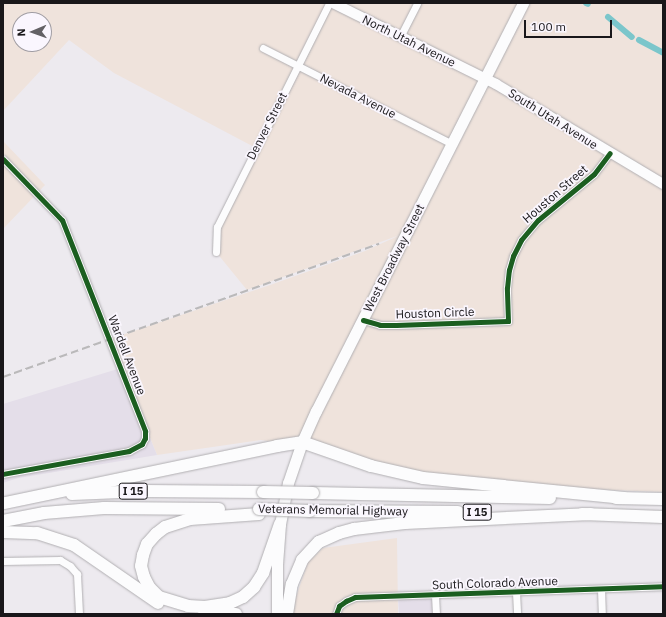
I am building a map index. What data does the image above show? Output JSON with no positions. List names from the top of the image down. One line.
{"streets":{"highway":["I 15","Veterans Memorial Highway"],"main road":["North Utah Avenue","South Utah Avenue","West Broadway Street"],"street":["Nevada Avenue","Denver Street","Houston Street","Houston Circle","Wardell Avenue","South Colorado Avenue"]},"crossings":[["North Utah Avenue","South Utah Avenue"],["North Utah Avenue","West Broadway Street"],["Nevada Avenue","Denver Street"],["Nevada Avenue","West Broadway Street"],["South Utah Avenue","Houston Street"],["South Utah Avenue","West Broadway Street"],["Houston Street","Houston Circle"],["West Broadway Street","Houston Circle"]],"scale_bar":"100 m","north":"left"}
